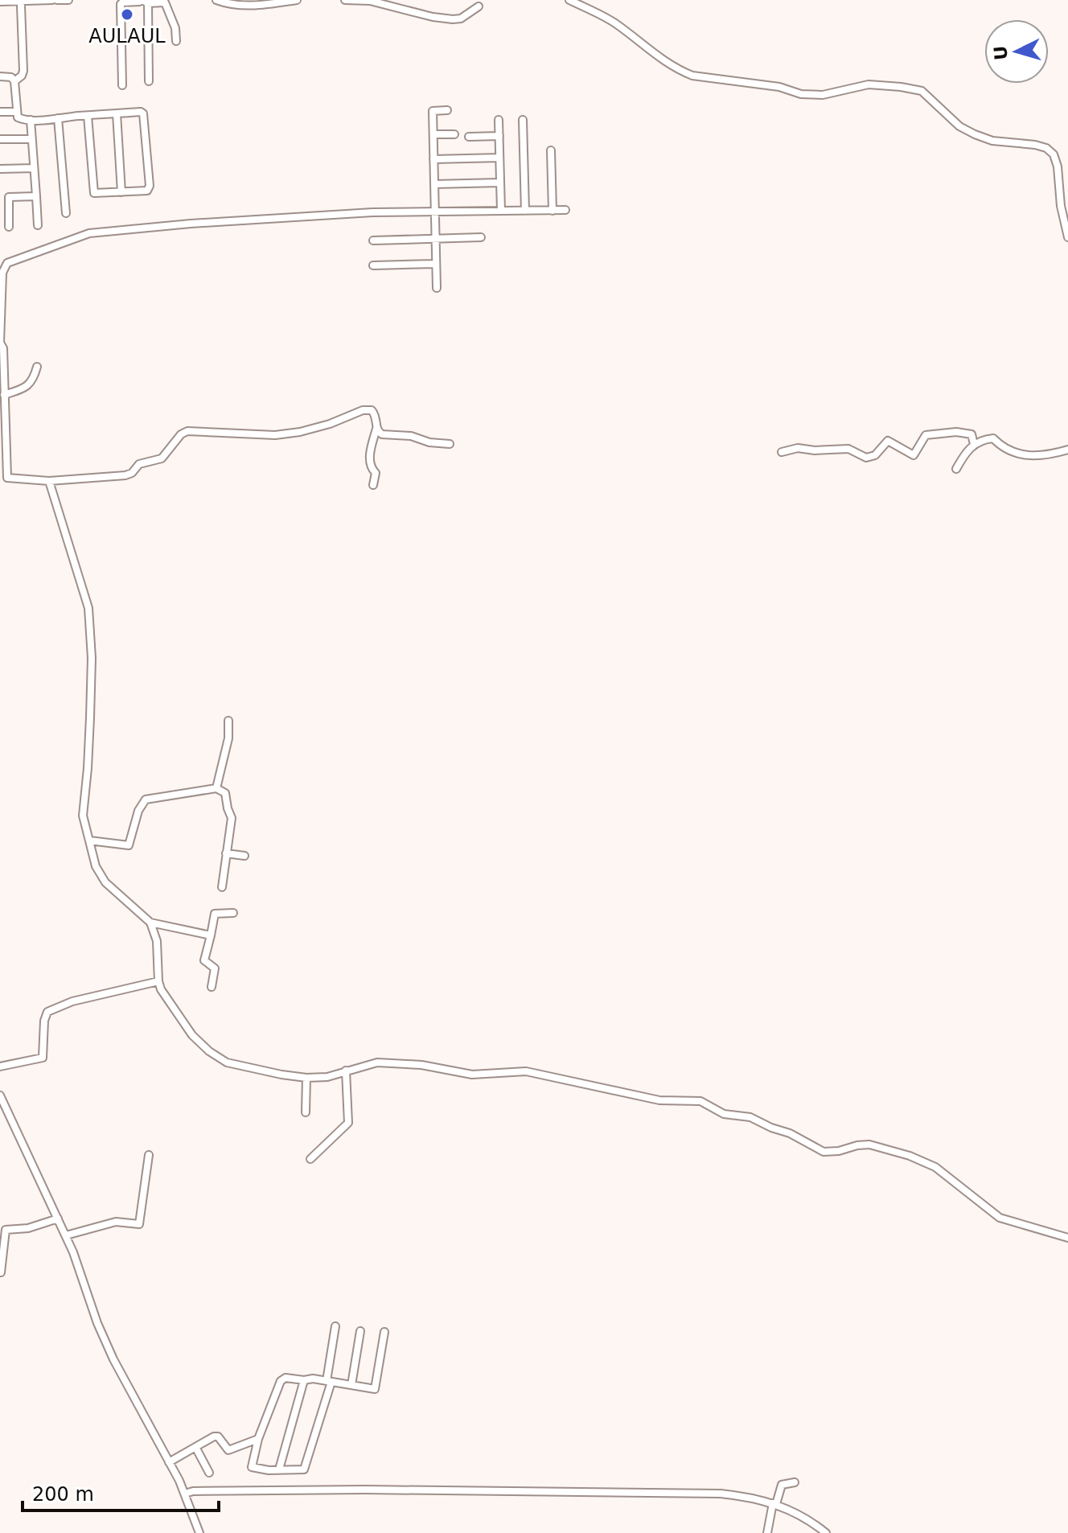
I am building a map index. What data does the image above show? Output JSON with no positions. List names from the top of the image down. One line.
{"places":["AULAUL"],"scale_bar":"200 m","north":"left"}
